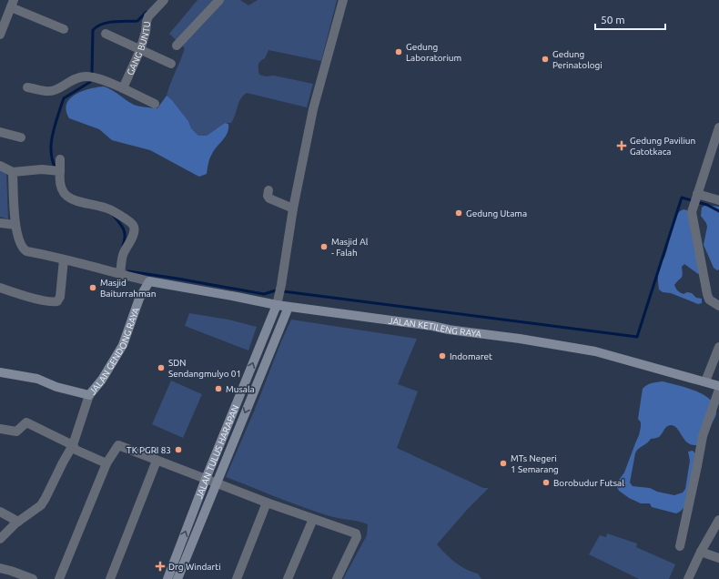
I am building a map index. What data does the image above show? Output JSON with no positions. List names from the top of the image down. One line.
{"streets":{"main road":["JALAN KETILENG RAYA","JALAN GENDONG RAYA","JALAN TULUS HARAPAN"],"street":["GANG BUNTU"]},"crossings":[["JALAN KETILENG RAYA","JALAN GENDONG RAYA"],["JALAN KETILENG RAYA","JALAN TULUS HARAPAN"]],"places":{"other":["Gedung Laboratorium","Gedung Perinatologi","Gedung Utama","Masjid Al - Falah","Masjid Baiturrahman","Indomaret","SDN Sendangmulyo 01","Musala","TK PGRI 83","MTs Negeri 1 Semarang","Borobudur Futsal"],"health":["Gedung Paviliun Gatotkaca","Drg Windarti"]},"scale_bar":"50 m"}
